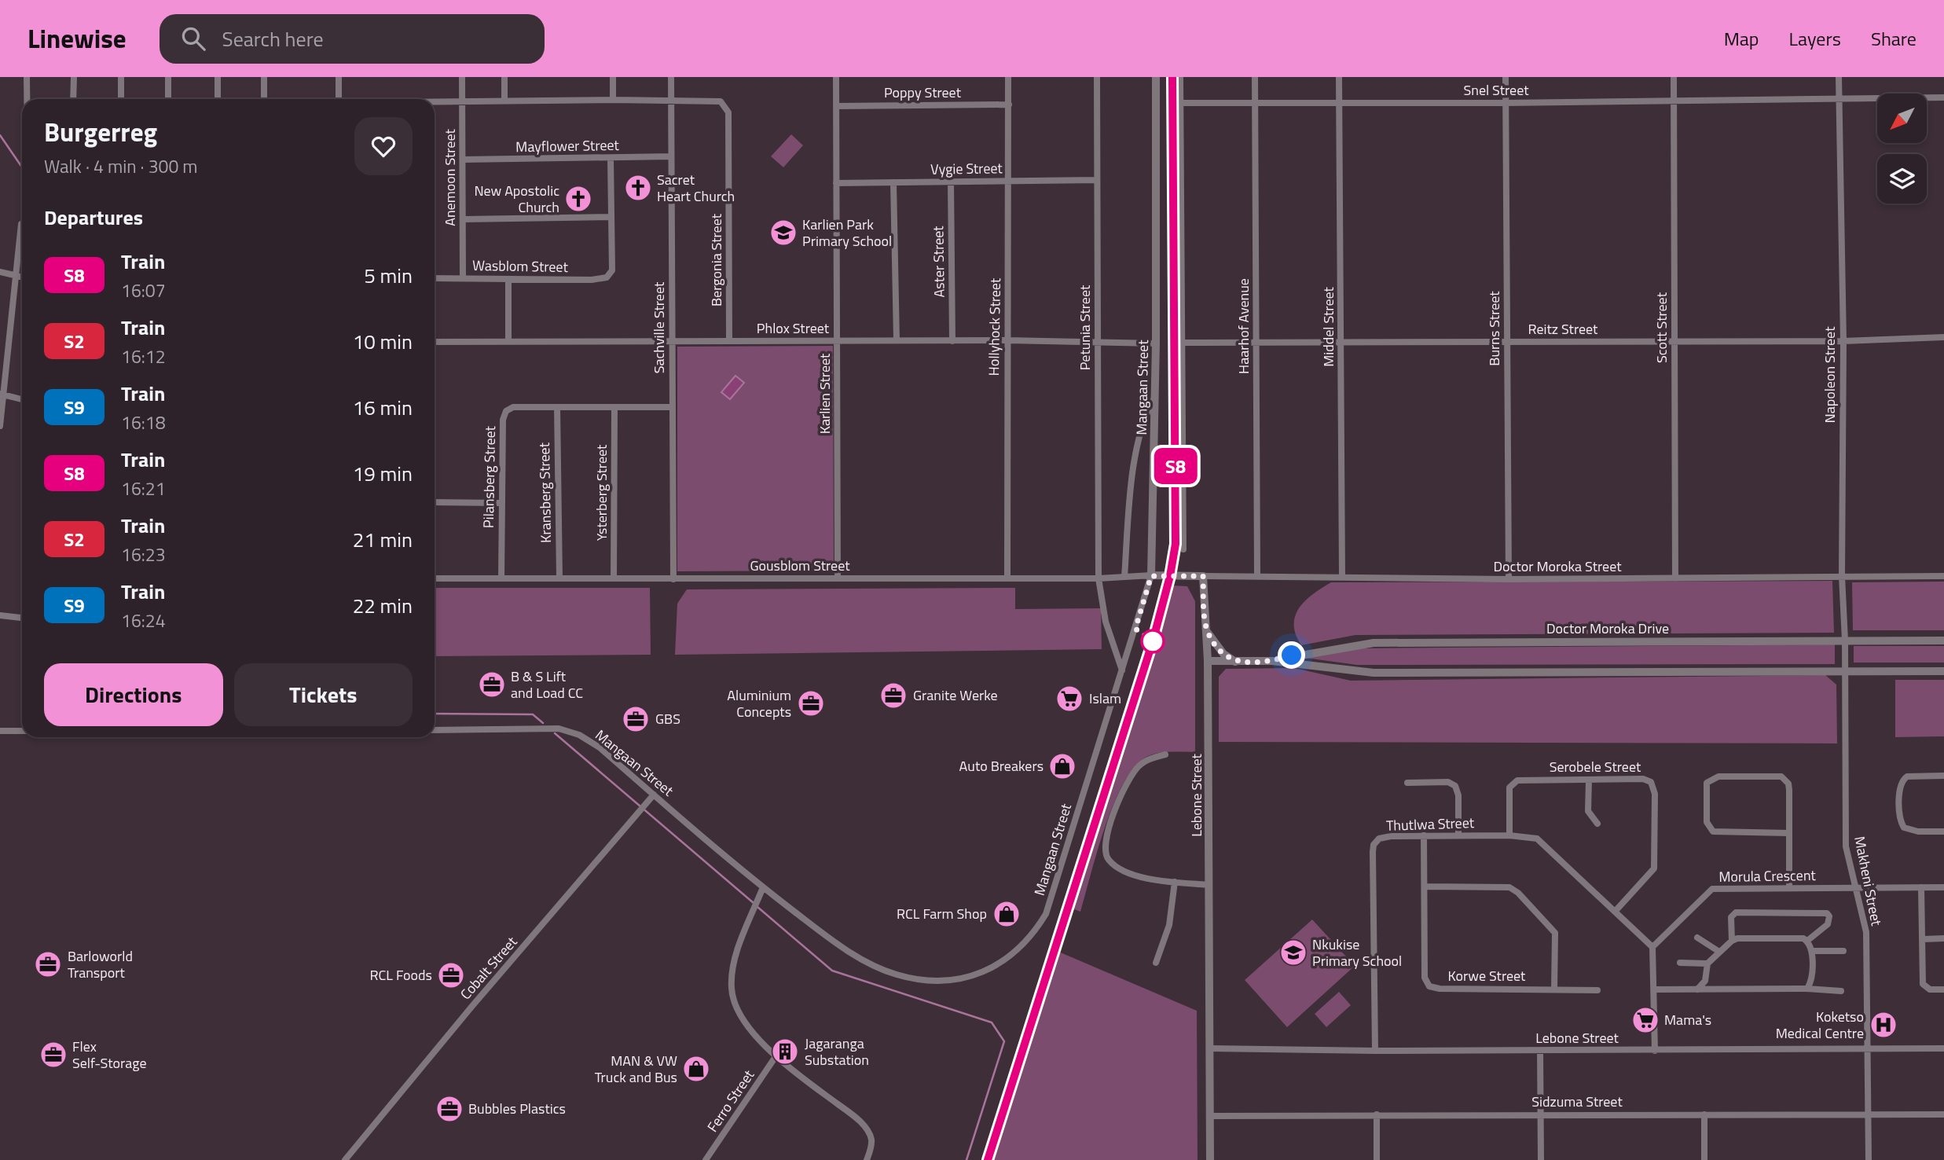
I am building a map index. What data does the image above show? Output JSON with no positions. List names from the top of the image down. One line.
{"streets":{"street":["Snel Street","Poppy Street","Mayflower Street","Vygie Street","Anemoon Street","Bergonia Street","Aster Street","Wasblom Street","Haarhof Avenue","Hollyhock Street","Middel Street","Sachville Street","Petunia Street","Scott Street","Phlox Street","Burns Street","Reitz Street","Napoleon Street","Mangaan Street","Karlien Street","Pilansberg Street","Kransberg Street","Ysterberg Street","Gousblom Street","Doctor Moroka Street","Doctor Moroka Drive","Serobele Street","Lebone Street","Thutlwa Street","Morula Crescent","Makheni Street","Cobalt Street","Korwe Street","Ferro Street","Sidzuma Street"]},"crossings":[["Snel Street","Haarhof Avenue"],["Snel Street","Middel Street"],["Snel Street","Scott Street"],["Snel Street","Burns Street"],["Snel Street","Napoleon Street"],["Poppy Street","Hollyhock Street"],["Poppy Street","Karlien Street"],["Mayflower Street","Anemoon Street"],["Mayflower Street","Sachville Street"],["Vygie Street","Aster Street"],["Vygie Street","Hollyhock Street"],["Vygie Street","Petunia Street"],["Vygie Street","Karlien Street"],["Anemoon Street","Wasblom Street"],["Bergonia Street","Sachville Street"],["Bergonia Street","Phlox Street"],["Aster Street","Phlox Street"],["Haarhof Avenue","Reitz Street"],["Haarhof Avenue","Doctor Moroka Street"],["Hollyhock Street","Phlox Street"],["Hollyhock Street","Gousblom Street"],["Middel Street","Reitz Street"],["Middel Street","Doctor Moroka Street"],["Sachville Street","Phlox Street"],["Sachville Street","Pilansberg Street"],["Sachville Street","Gousblom Street"],["Petunia Street","Phlox Street"],["Petunia Street","Mangaan Street"],["Petunia Street","Gousblom Street"],["Scott Street","Reitz Street"],["Scott Street","Doctor Moroka Street"],["Phlox Street","Mangaan Street"],["Phlox Street","Karlien Street"],["Burns Street","Reitz Street"],["Burns Street","Doctor Moroka Street"],["Reitz Street","Napoleon Street"],["Napoleon Street","Doctor Moroka Street"],["Napoleon Street","Doctor Moroka Drive"],["Napoleon Street","Makheni Street"],["Mangaan Street","Gousblom Street"],["Mangaan Street","Cobalt Street"],["Karlien Street","Gousblom Street"],["Pilansberg Street","Kransberg Street"],["Pilansberg Street","Ysterberg Street"],["Pilansberg Street","Gousblom Street"],["Kransberg Street","Gousblom Street"],["Ysterberg Street","Gousblom Street"],["Gousblom Street","Doctor Moroka Street"],["Doctor Moroka Street","Lebone Street"],["Doctor Moroka Drive","Lebone Street"],["Doctor Moroka Drive","Makheni Street"],["Serobele Street","Thutlwa Street"],["Lebone Street","Thutlwa Street"],["Lebone Street","Makheni Street"],["Lebone Street","Sidzuma Street"],["Thutlwa Street","Morula Crescent"],["Thutlwa Street","Korwe Street"],["Morula Crescent","Makheni Street"],["Makheni Street","Sidzuma Street"]],"places":{"church":["Sacret Heart Church","New Apostolic Church"],"school or university":["Karlien Park Primary School","Nkukise Primary School"],"office":["B & S Lift and Load CC","Granite Werke","Aluminium Concepts","GBS","Barloworld Transport","RCL Foods","Flex Self-Storage","Bubbles Plastics"],"supermarket":["Islam","Mama's"],"shop":["Auto Breakers","RCL Farm Shop","MAN & VW Truck and Bus"],"hospital":["Koketso Medical Centre"],"building":["Jagaranga Substation"]},"north":"bottom left","page":{"header":"Linewise","search":"Search here","nav":["Map","Layers","Share"],"on_map":"S8","heading":[["Burgerreg","Walk · 4 min · 300 m"],"Departures"],"list":[{"mark":"S8","name":"Train","note":"16:07","value":"5 min"},{"mark":"S2","name":"Train","note":"16:12","value":"10 min"},{"mark":"S9","name":"Train","note":"16:18","value":"16 min"},{"mark":"S8","name":"Train","note":"16:21","value":"19 min"},{"mark":"S2","name":"Train","note":"16:23","value":"21 min"},{"mark":"S9","name":"Train","note":"16:24","value":"22 min"}],"buttons":["Directions","Tickets"]}}
